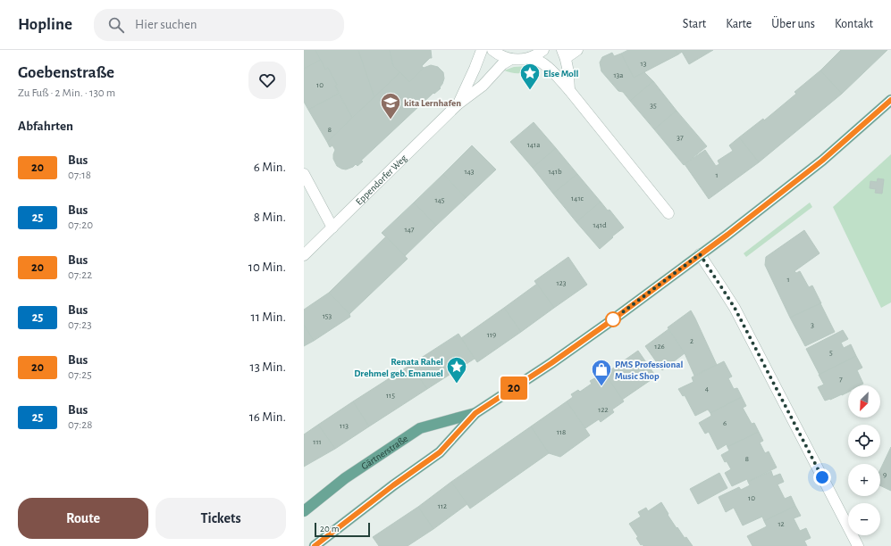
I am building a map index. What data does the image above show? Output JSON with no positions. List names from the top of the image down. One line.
{"streets":{"main road":["Gärtnerstraße"],"street":["Eppendorfer Weg"]},"places":{"place":["Else Moll","Renata Rahel Drehmel geb. Emanuel"],"school or university":["kita Lernhafen"],"shop":["PMS Professional Music Shop"]},"lines":["bus line 20"],"house_numbers":["13","13a","10","35","8","37","141a","143","141b","1","141c","145","141d","147","1","123","153","3","119","2","126","5","7","4","115","122","6","113","118","111","8","9","10","112","12"],"scale_bar":"20 m","north":"bottom left","page":{"header":"Hopline","search":"Hier suchen","nav":["Start","Karte","Über uns","Kontakt"],"heading":[["Goebenstraße","Zu Fuß · 2 Min. · 130 m"],"Abfahrten"],"on_map":"20","list":[{"mark":"20","name":"Bus","note":"07:18","value":"6 Min."},{"mark":"25","name":"Bus","note":"07:20","value":"8 Min."},{"mark":"20","name":"Bus","note":"07:22","value":"10 Min."},{"mark":"25","name":"Bus","note":"07:23","value":"11 Min."},{"mark":"20","name":"Bus","note":"07:25","value":"13 Min."},{"mark":"25","name":"Bus","note":"07:28","value":"16 Min."}],"map_buttons":["+","−"],"buttons":["Route","Tickets"],"scale":"20 m"}}
